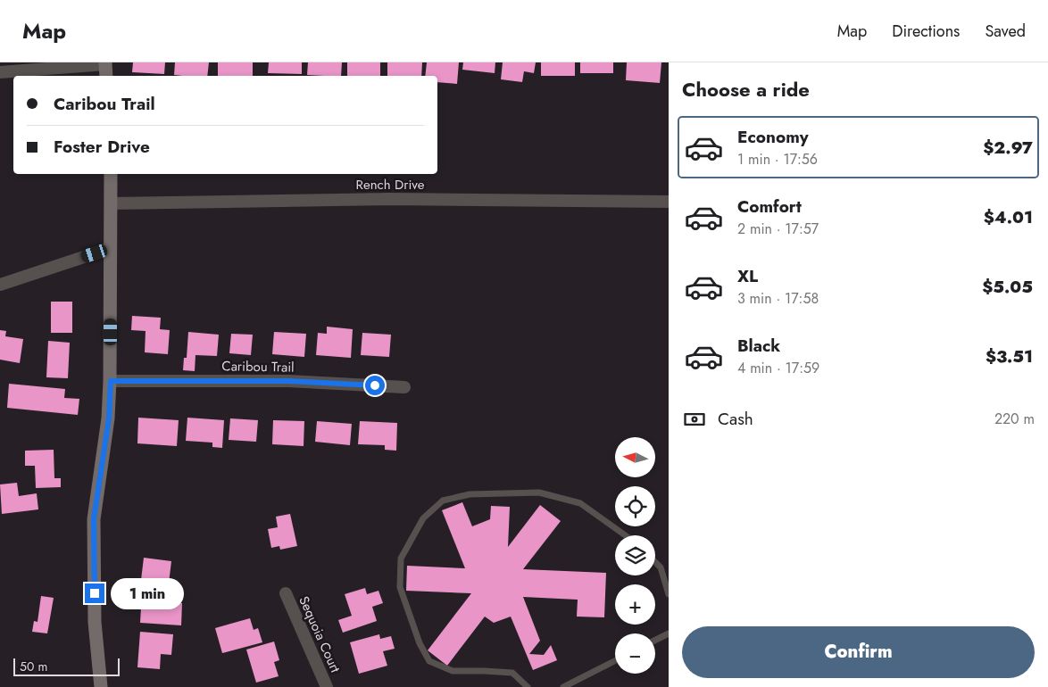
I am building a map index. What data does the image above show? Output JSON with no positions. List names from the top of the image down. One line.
{"streets":{"street":["Rench Drive","Caribou Trail","Sequoia Court"]},"scale_bar":"50 m","north":"left","page":{"header":"Map","nav":["Map","Directions","Saved"],"heading":"Choose a ride","banner":["Caribou Trail","Foster Drive"],"list":[{"name":"Economy","note":"1 min · 17:56","value":"$2.97"},{"name":"Comfort","note":"2 min · 17:57","value":"$4.01"},{"name":"XL","note":"3 min · 17:58","value":"$5.05"},{"name":"Black","note":"4 min · 17:59","value":"$3.51"}],"pay":["Cash","220 m"],"map_buttons":["+","−"],"bubble":"1 min","buttons":"Confirm","scale":"50 m"}}
